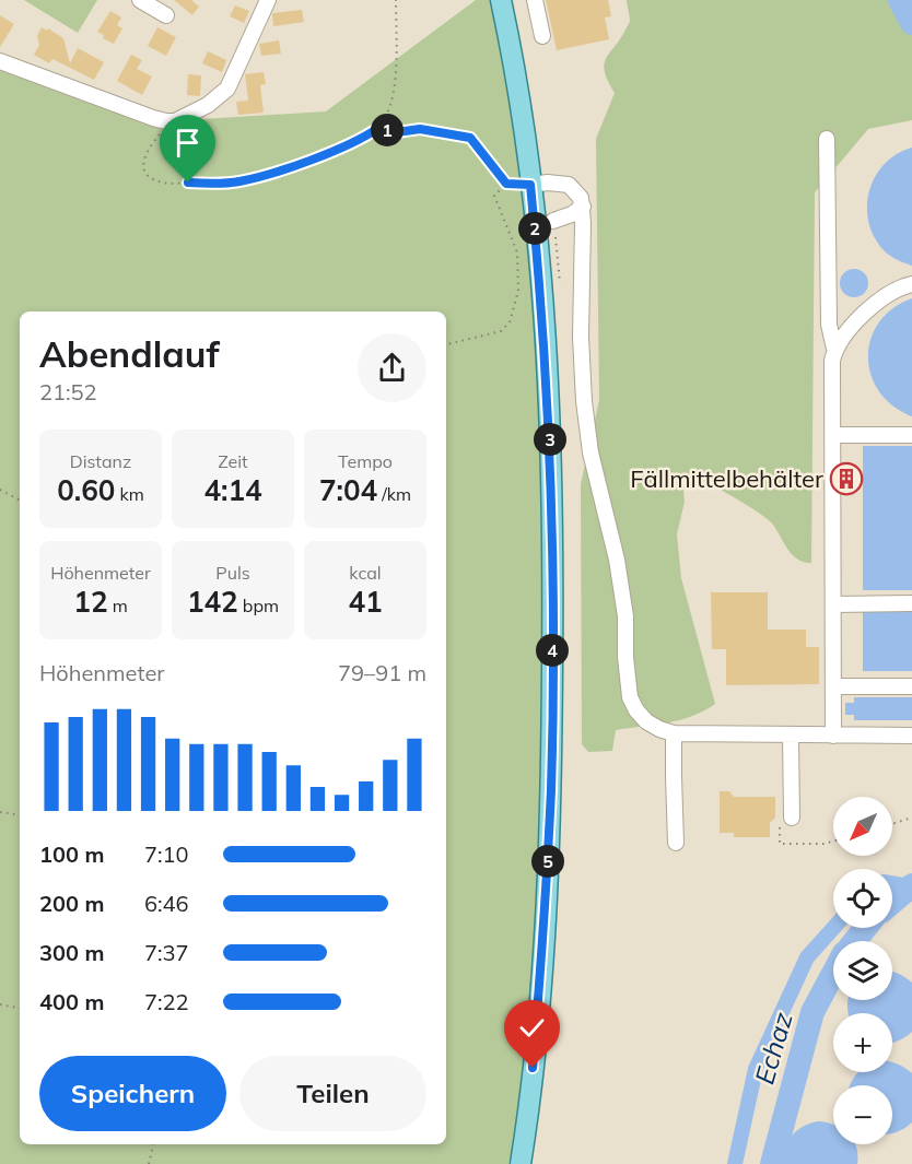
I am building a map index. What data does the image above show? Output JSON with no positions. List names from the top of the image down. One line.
{"water":["Echaz"],"places":{"building":["Fällmittelbehälter"]},"north":"bottom left","page":{"pins":["1","2","3","4","5"],"heading":["Abendlauf","21:52"],"stats":[["Distanz","0.60 km"],["Zeit","4:14"],["Tempo","7:04 /km"],["Höhenmeter","12 m"],["Puls","142 bpm"],["kcal","41"]],"chart":["Höhenmeter","79–91 m"],"map_buttons":["+","−"],"list":[{"name":"100 m","note":"7:10"},{"name":"200 m","note":"6:46"},{"name":"300 m","note":"7:37"},{"name":"400 m","note":"7:22"}],"buttons":["Speichern","Teilen"]}}
